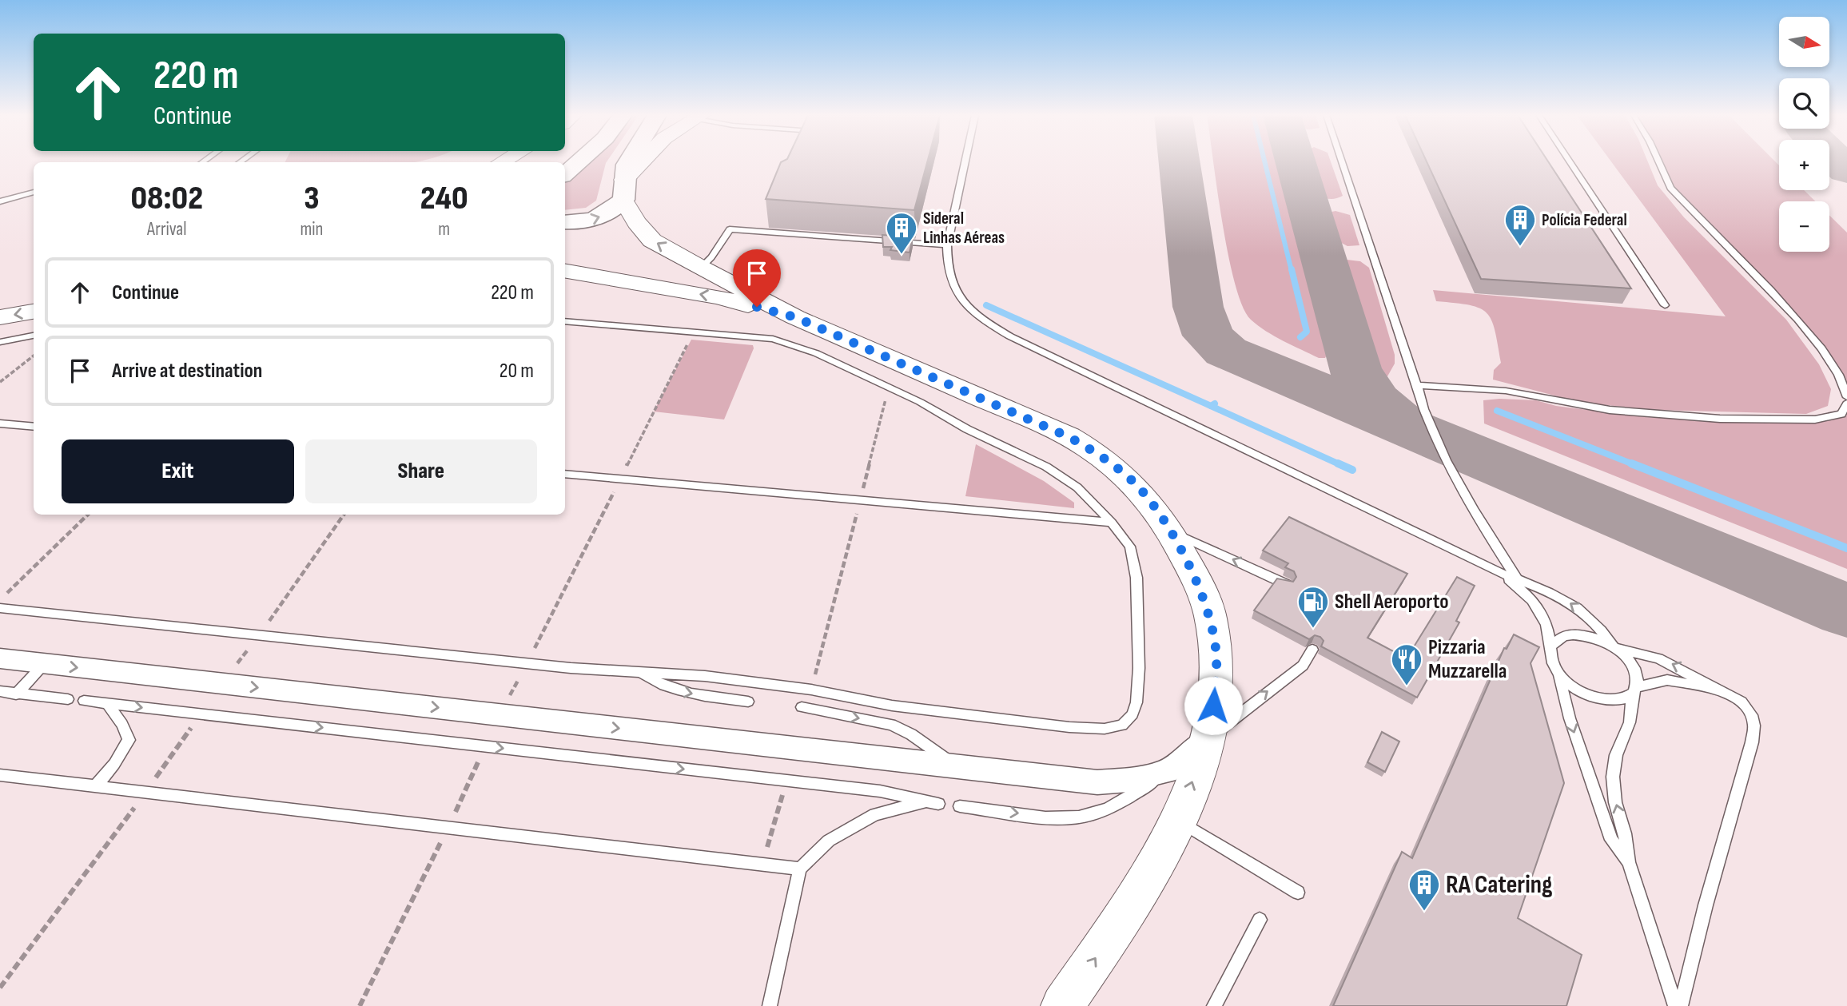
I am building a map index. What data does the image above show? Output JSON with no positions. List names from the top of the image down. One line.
{"places":{"building":["Polícia Federal","Sideral Linhas Aéreas","RA Catering"],"fuel station":["Shell Aeroporto"],"restaurant":["Pizzaria Muzzarella"]},"north":"right","page":{"map_buttons":["+","−"],"turn":["220 m","Continue"],"eta":["08:02","Arrival","3","min","240","m"],"list":[{"name":"Continue","value":"220 m"},{"name":"Arrive at destination","value":"20 m"}],"buttons":["Exit","Share"]}}
